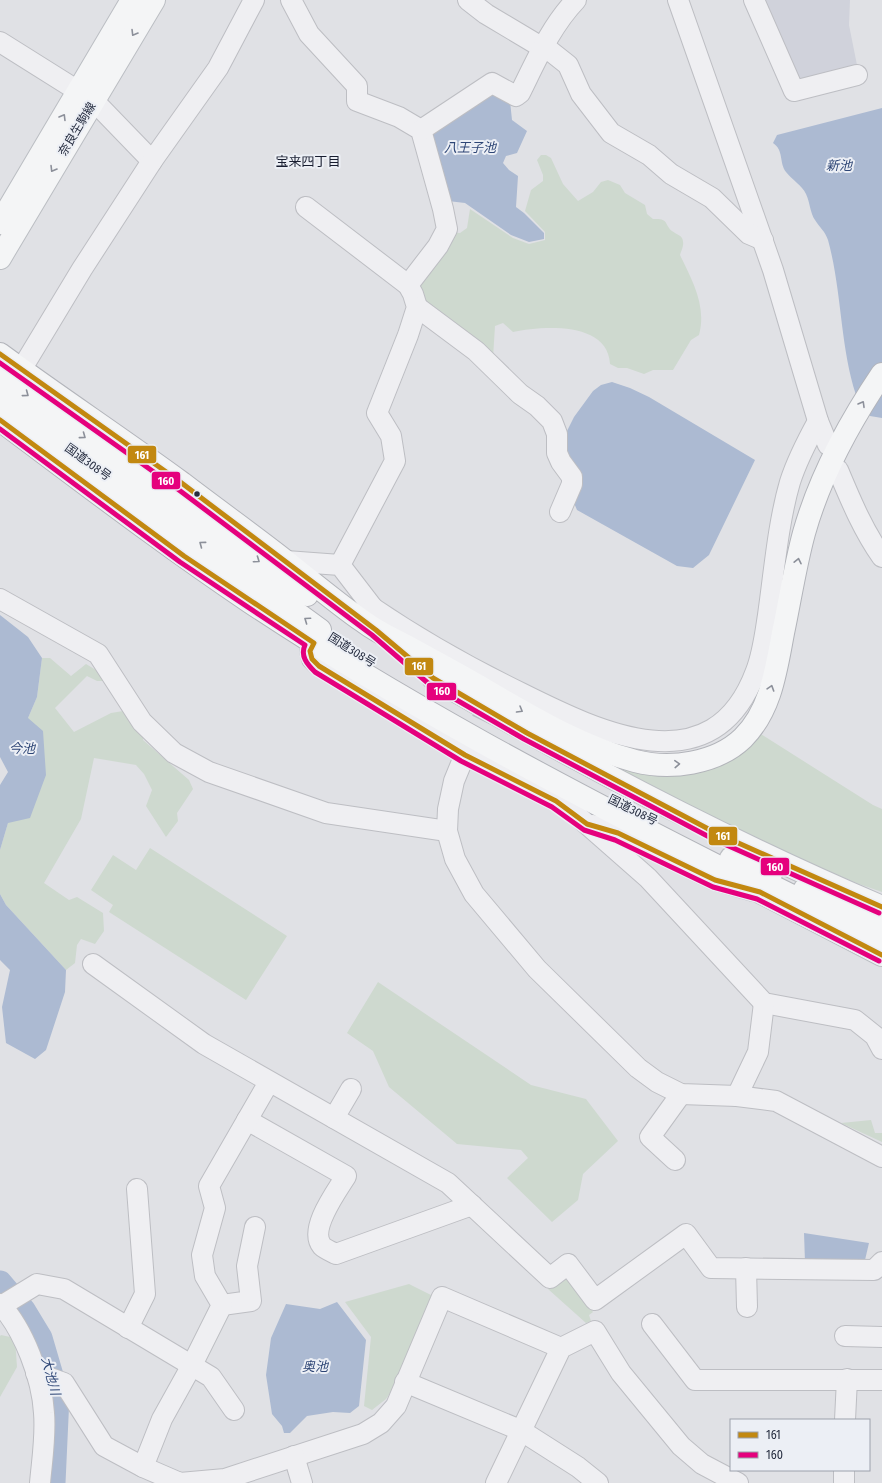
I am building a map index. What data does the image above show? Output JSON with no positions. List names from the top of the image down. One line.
{"streets":{"main road":["奈良生駒線","国道308号"]},"districts":["宝来四丁目"],"water":["八王子池","新池","今池","奥池","大池川"],"lines":["transit line 161","transit line 160"],"legend":["161","160"]}
